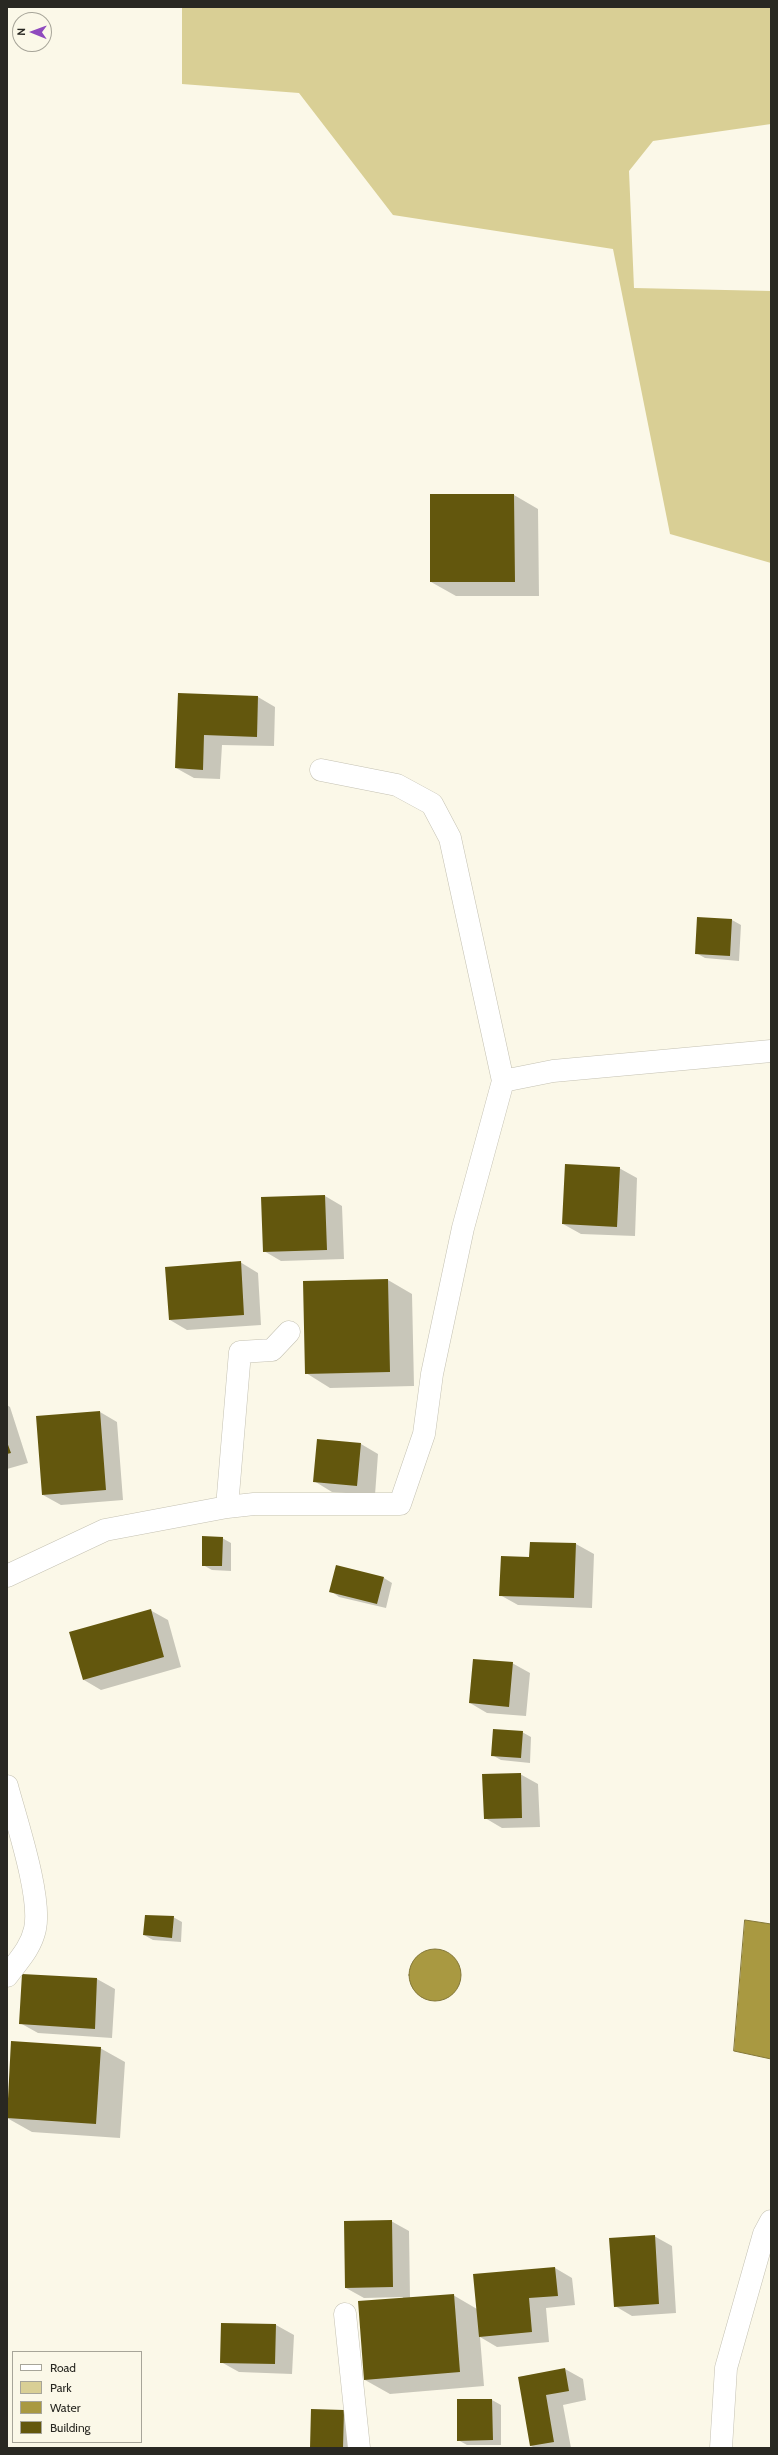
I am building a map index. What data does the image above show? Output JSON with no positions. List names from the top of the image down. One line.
{"legend":["Road","Park","Water","Building"],"north":"left"}
